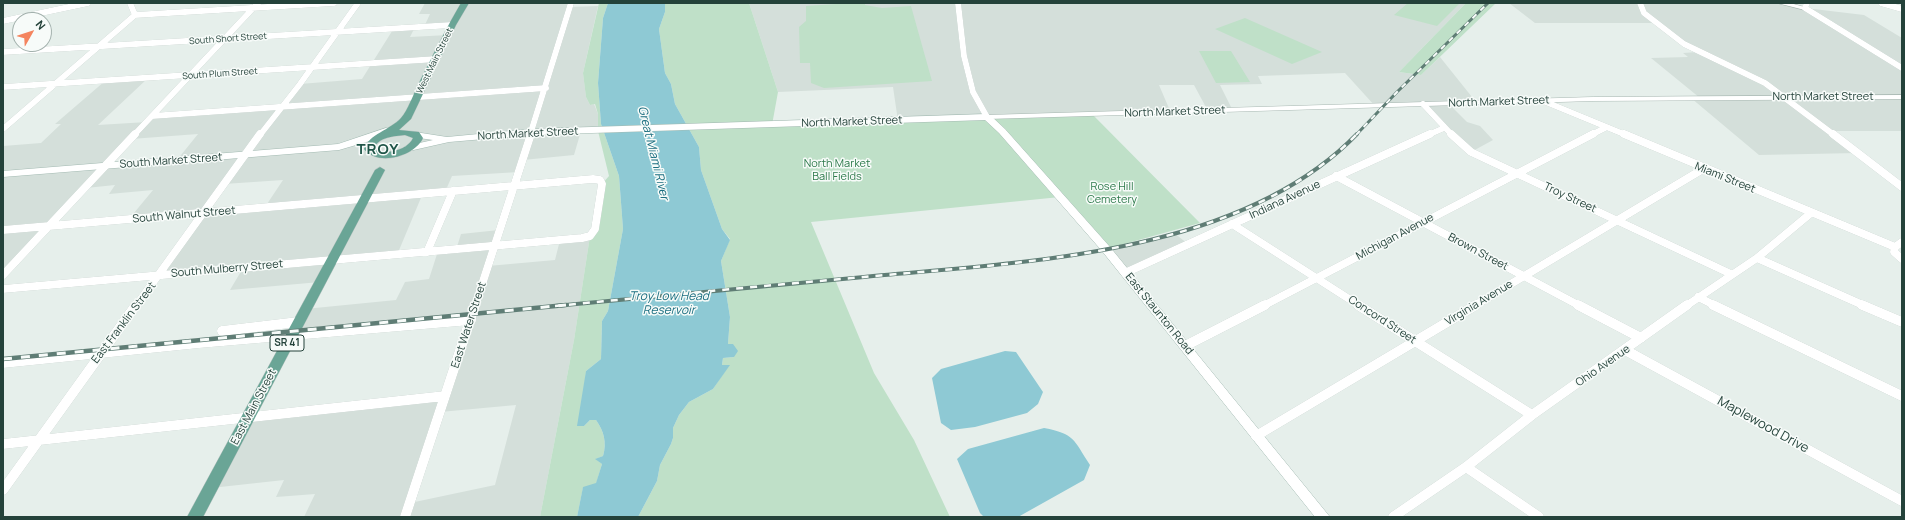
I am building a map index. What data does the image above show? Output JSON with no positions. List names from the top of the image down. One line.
{"streets":{"main road":["West Main Street","North Market Street","South Market Street","East Staunton Road","SR 41","East Main Street"],"street":["South Short Street","South Plum Street","Miami Street","Troy Street","Indiana Avenue","South Walnut Street","Michigan Avenue","Brown Street","South Mulberry Street","Virginia Avenue","Concord Street","East Franklin Street","East Water Street","Ohio Avenue","Maplewood Drive"]},"crossings":[["South Short Street","West Main Street"],["South Short Street","East Franklin Street"],["West Main Street","South Plum Street"],["South Plum Street","East Franklin Street"],["North Market Street","Miami Street"],["North Market Street","Troy Street"],["North Market Street","East Staunton Road"],["North Market Street","East Water Street"],["South Market Street","East Franklin Street"],["Miami Street","Michigan Avenue"],["Miami Street","Virginia Avenue"],["Miami Street","Ohio Avenue"],["Troy Street","Indiana Avenue"],["Troy Street","Michigan Avenue"],["Troy Street","Virginia Avenue"],["Troy Street","Ohio Avenue"],["Indiana Avenue","Brown Street"],["Indiana Avenue","East Staunton Road"],["Indiana Avenue","Concord Street"],["South Walnut Street","South Mulberry Street"],["South Walnut Street","East Franklin Street"],["South Walnut Street","East Water Street"],["South Walnut Street","East Main Street"],["Michigan Avenue","Brown Street"],["Michigan Avenue","East Staunton Road"],["Michigan Avenue","Concord Street"],["Brown Street","Virginia Avenue"],["Brown Street","Ohio Avenue"],["South Mulberry Street","East Franklin Street"],["South Mulberry Street","East Water Street"],["South Mulberry Street","East Main Street"],["Virginia Avenue","East Staunton Road"],["Virginia Avenue","Concord Street"],["Concord Street","Ohio Avenue"],["Ohio Avenue","Maplewood Drive"]],"districts":["TROY"],"water":["Great Miami River","Troy Low Head Reservoir"],"parks":["North Market Ball Fields","Rose Hill Cemetery"],"north":"top right"}
